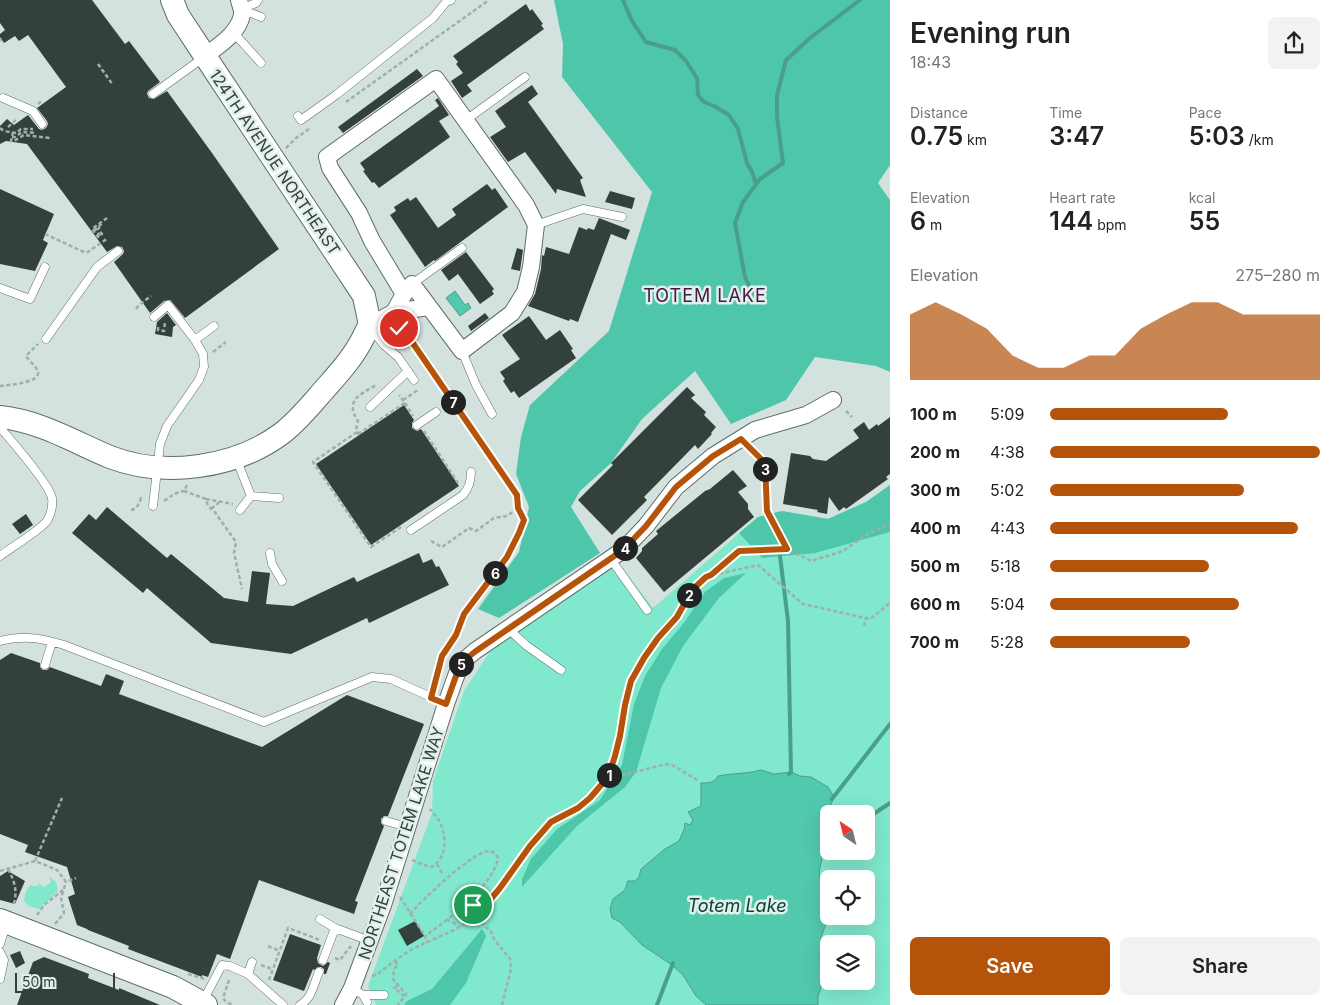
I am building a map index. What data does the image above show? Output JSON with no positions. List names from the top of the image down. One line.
{"streets":{"street":["124TH AVENUE NORTHEAST","NORTHEAST TOTEM LAKE WAY"]},"districts":["TOTEM LAKE"],"water":["Totem Lake"],"scale_bar":"50 m","north":"top left","page":{"heading":["Evening run","18:43"],"stats":[["Distance","0.75 km"],["Time","3:47"],["Pace","5:03 /km"],["Elevation","6 m"],["Heart rate","144 bpm"],["kcal","55"]],"chart":["Elevation","275–280 m"],"pins":["7","3","4","6","2","5","1"],"list":[{"name":"100 m","note":"5:09"},{"name":"200 m","note":"4:38"},{"name":"300 m","note":"5:02"},{"name":"400 m","note":"4:43"},{"name":"500 m","note":"5:18"},{"name":"600 m","note":"5:04"},{"name":"700 m","note":"5:28"}],"buttons":["Save","Share"],"scale":"50 m"}}
